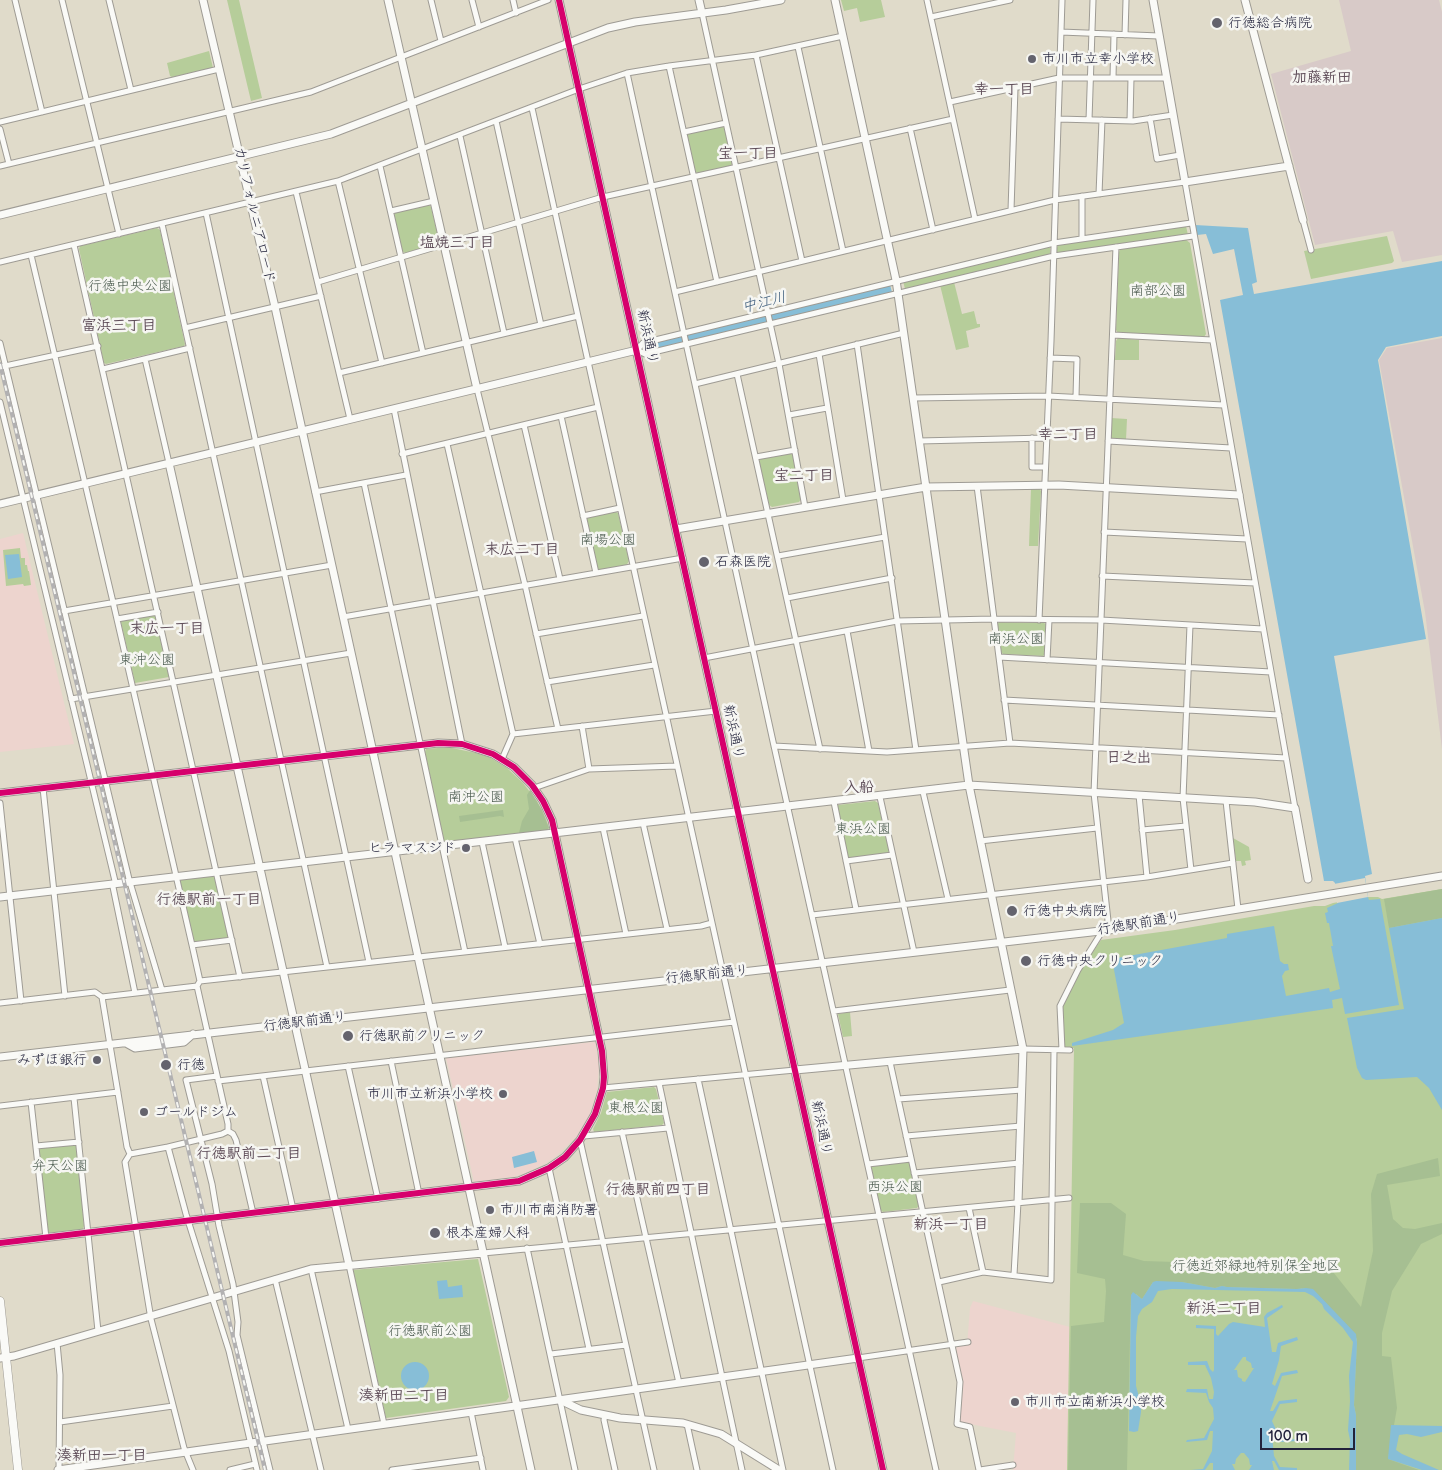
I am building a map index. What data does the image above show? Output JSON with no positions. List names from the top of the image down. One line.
{"streets":{"street":["カリフォルニアロード","新浜通り","行徳駅前通り"]},"crossings":[["カリフォルニアロード","行徳駅前通り"],["新浜通り","行徳駅前通り"]],"districts":["加藤新田","幸一丁目","宝一丁目","塩焼三丁目","富浜三丁目","幸二丁目","宝二丁目","末広二丁目","末広一丁目","日之出","入船","行徳駅前一丁目","行徳駅前二丁目","行徳駅前四丁目","新浜一丁目","新浜二丁目","湊新田二丁目","湊新田一丁目"],"water":["中江川"],"parks":["行徳中央公園","南部公園","南場公園","南浜公園","東沖公園","南沖公園","東浜公園","東根公園","弁天公園","西浜公園","行徳近郊緑地特別保全地区","行徳駅前公園"],"places":["行徳総合病院","市川市立幸小学校","石森医院","ヒラ マスジド","行徳中央病院","行徳中央クリニック","行徳駅前クリニック","みずほ銀行","行徳","市川市立新浜小学校","ゴールドジム","市川市南消防署","根本産婦人科","市川市立南新浜小学校"],"scale_bar":"100 m"}
